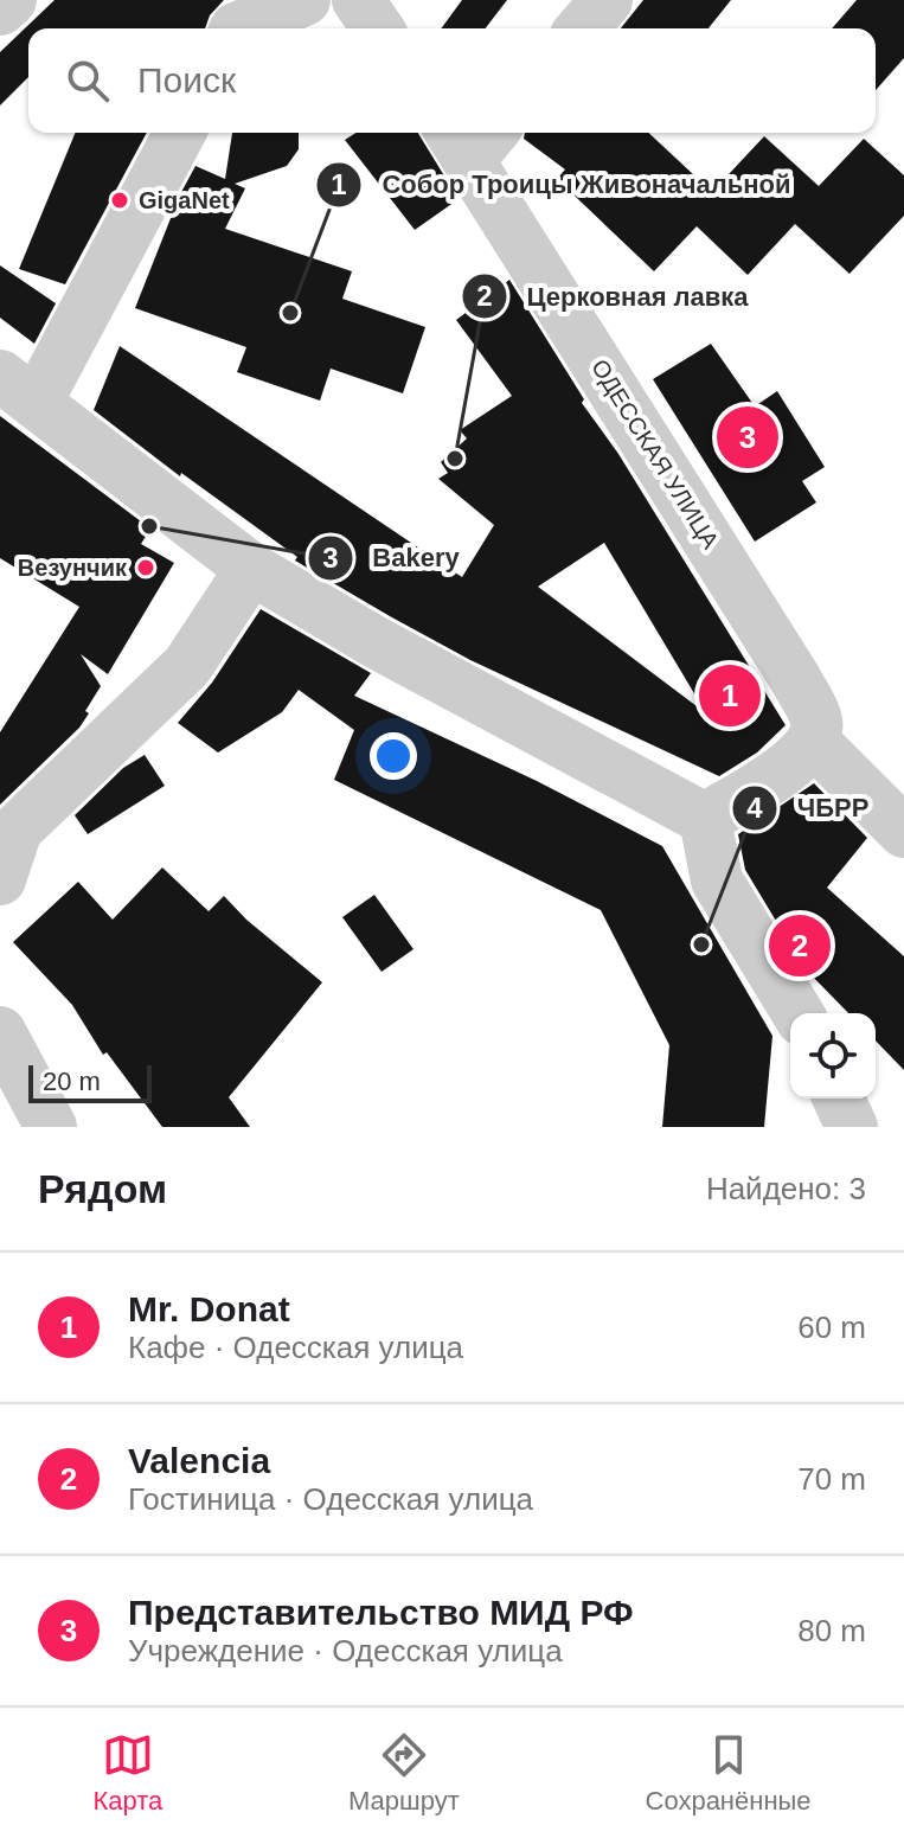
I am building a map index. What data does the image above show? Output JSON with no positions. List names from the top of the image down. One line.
{"streets":{"street":["ОДЕССКАЯ УЛИЦА"]},"places":["GigaNet","Собор Троицы Живоначальной","Церковная лавка","Bakery","Везунчик","ЧБРР"],"scale_bar":"20 m","page":{"search":"Поиск","pins":["3","1","2"],"scale":"20 m","heading":["Рядом","Найдено: 3"],"list":[{"mark":"1","name":"Mr. Donat","note":"Кафе · Одесская улица","value":"60 m"},{"mark":"2","name":"Valencia","note":"Гостиница · Одесская улица","value":"70 m"},{"mark":"3","name":"Представительство МИД РФ","note":"Учреждение · Одесская улица","value":"80 m"}],"nav":["Карта","Маршрут","Сохранённые"]}}
